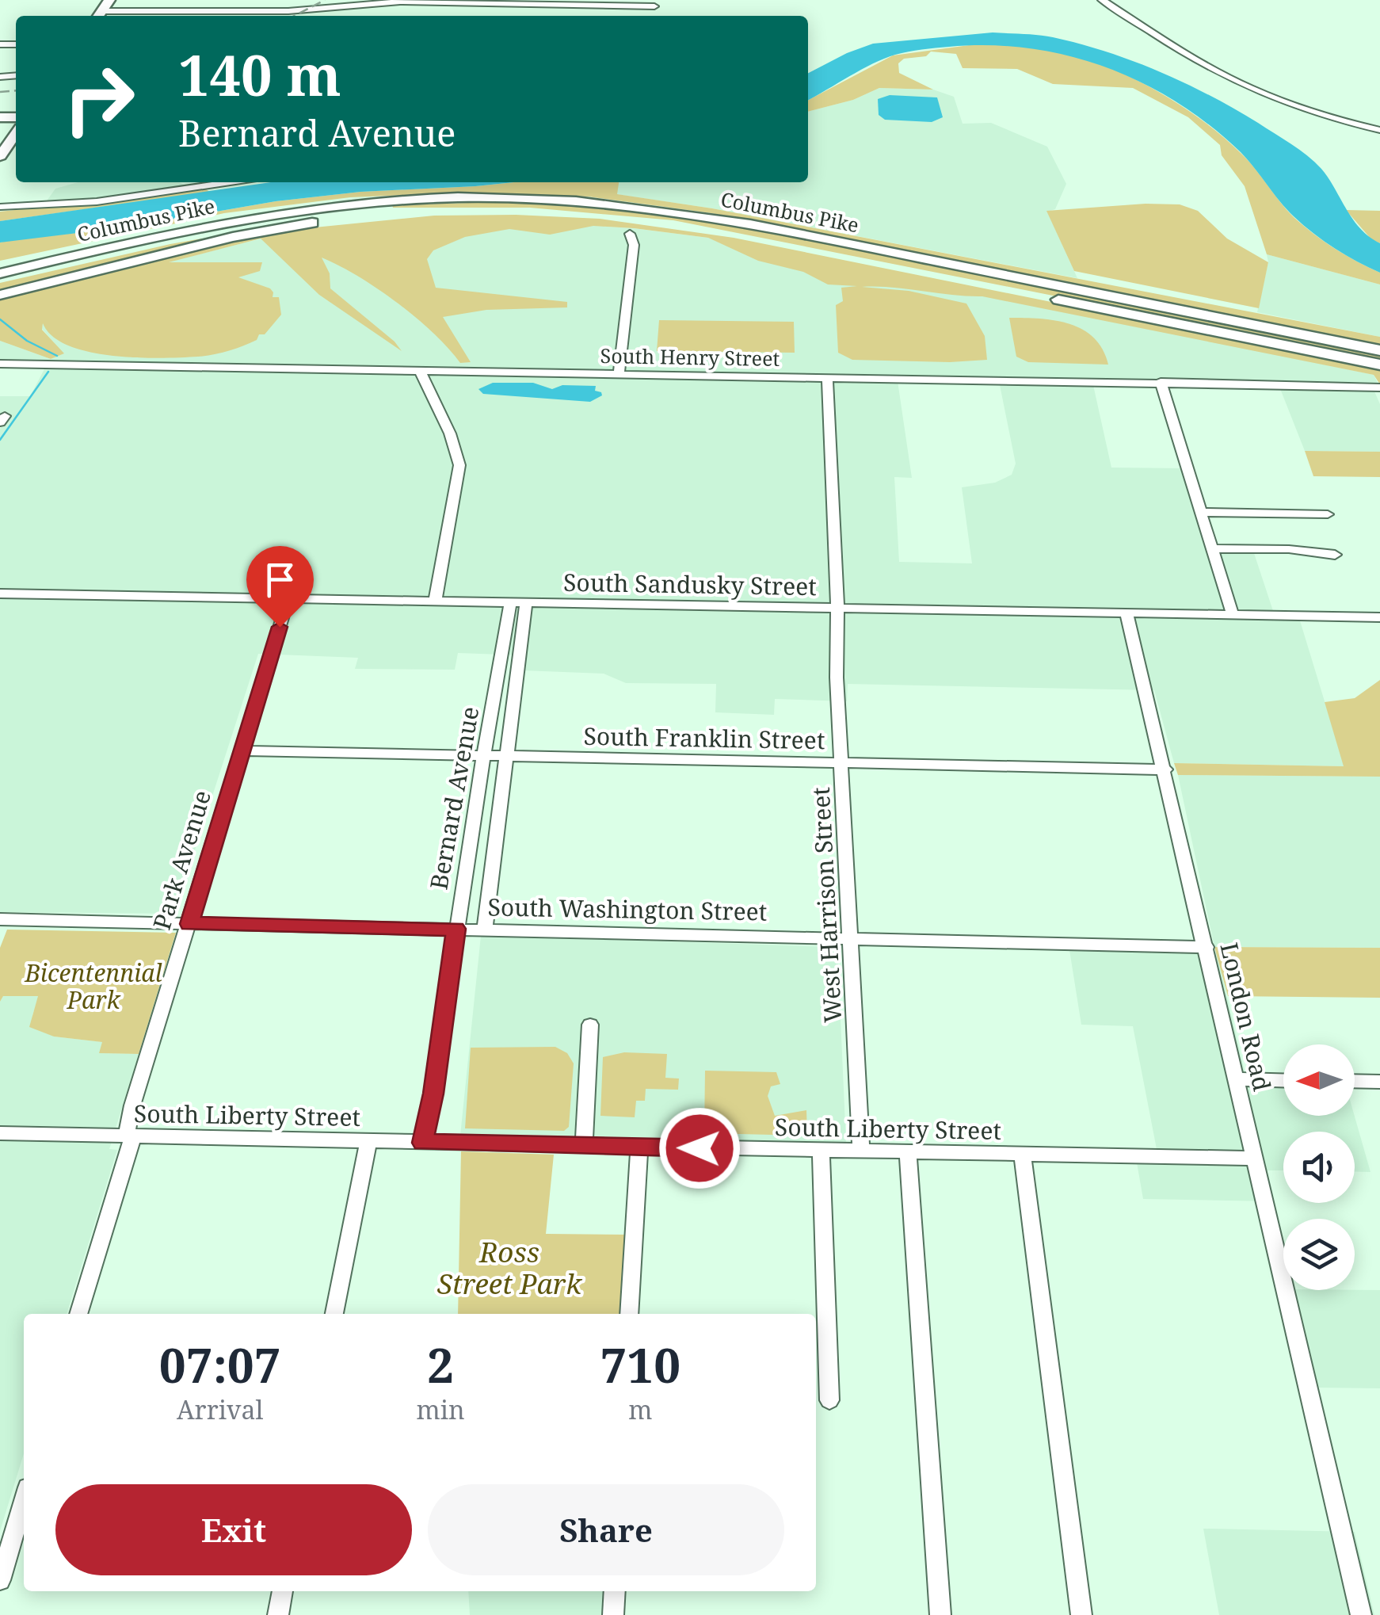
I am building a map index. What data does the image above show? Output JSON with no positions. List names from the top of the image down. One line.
{"streets":{"highway":["Columbus Pike"],"street":["South Henry Street","South Sandusky Street","South Franklin Street","Bernard Avenue","Park Avenue","West Harrison Street","South Washington Street","London Road","South Liberty Street"]},"crossings":[["South Henry Street","West Harrison Street"],["South Sandusky Street","Bernard Avenue"],["South Sandusky Street","Park Avenue"],["South Sandusky Street","West Harrison Street"],["South Sandusky Street","London Road"],["South Franklin Street","Bernard Avenue"],["South Franklin Street","Park Avenue"],["South Franklin Street","West Harrison Street"],["South Franklin Street","London Road"],["Bernard Avenue","South Washington Street"],["Bernard Avenue","South Liberty Street"],["Park Avenue","South Washington Street"],["Park Avenue","South Liberty Street"],["West Harrison Street","South Washington Street"],["West Harrison Street","South Liberty Street"],["South Washington Street","London Road"],["London Road","South Liberty Street"]],"parks":["Bicentennial Park","Ross Street Park"],"north":"left","page":{"turn":["140 m","Bernard Avenue"],"eta":["07:07","Arrival","2","min","710","m"],"buttons":["Exit","Share"]}}
